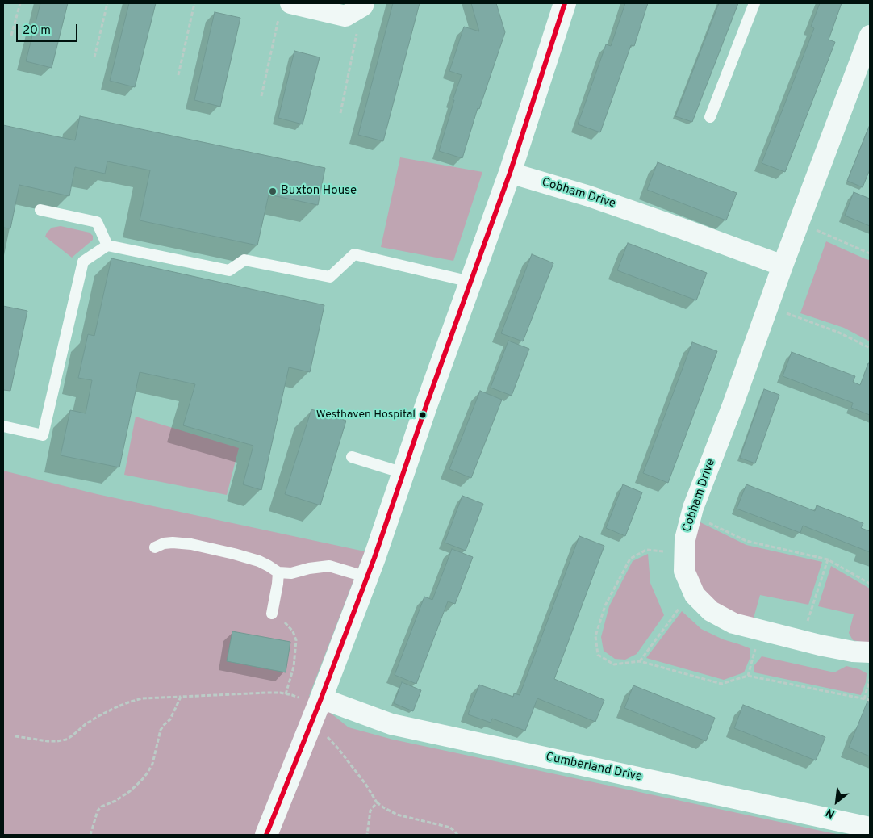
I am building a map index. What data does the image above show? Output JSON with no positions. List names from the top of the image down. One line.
{"streets":{"street":["Cobham Drive","Cumberland Drive"]},"places":["Buxton House","Westhaven Hospital"],"scale_bar":"20 m","north":"bottom left"}
